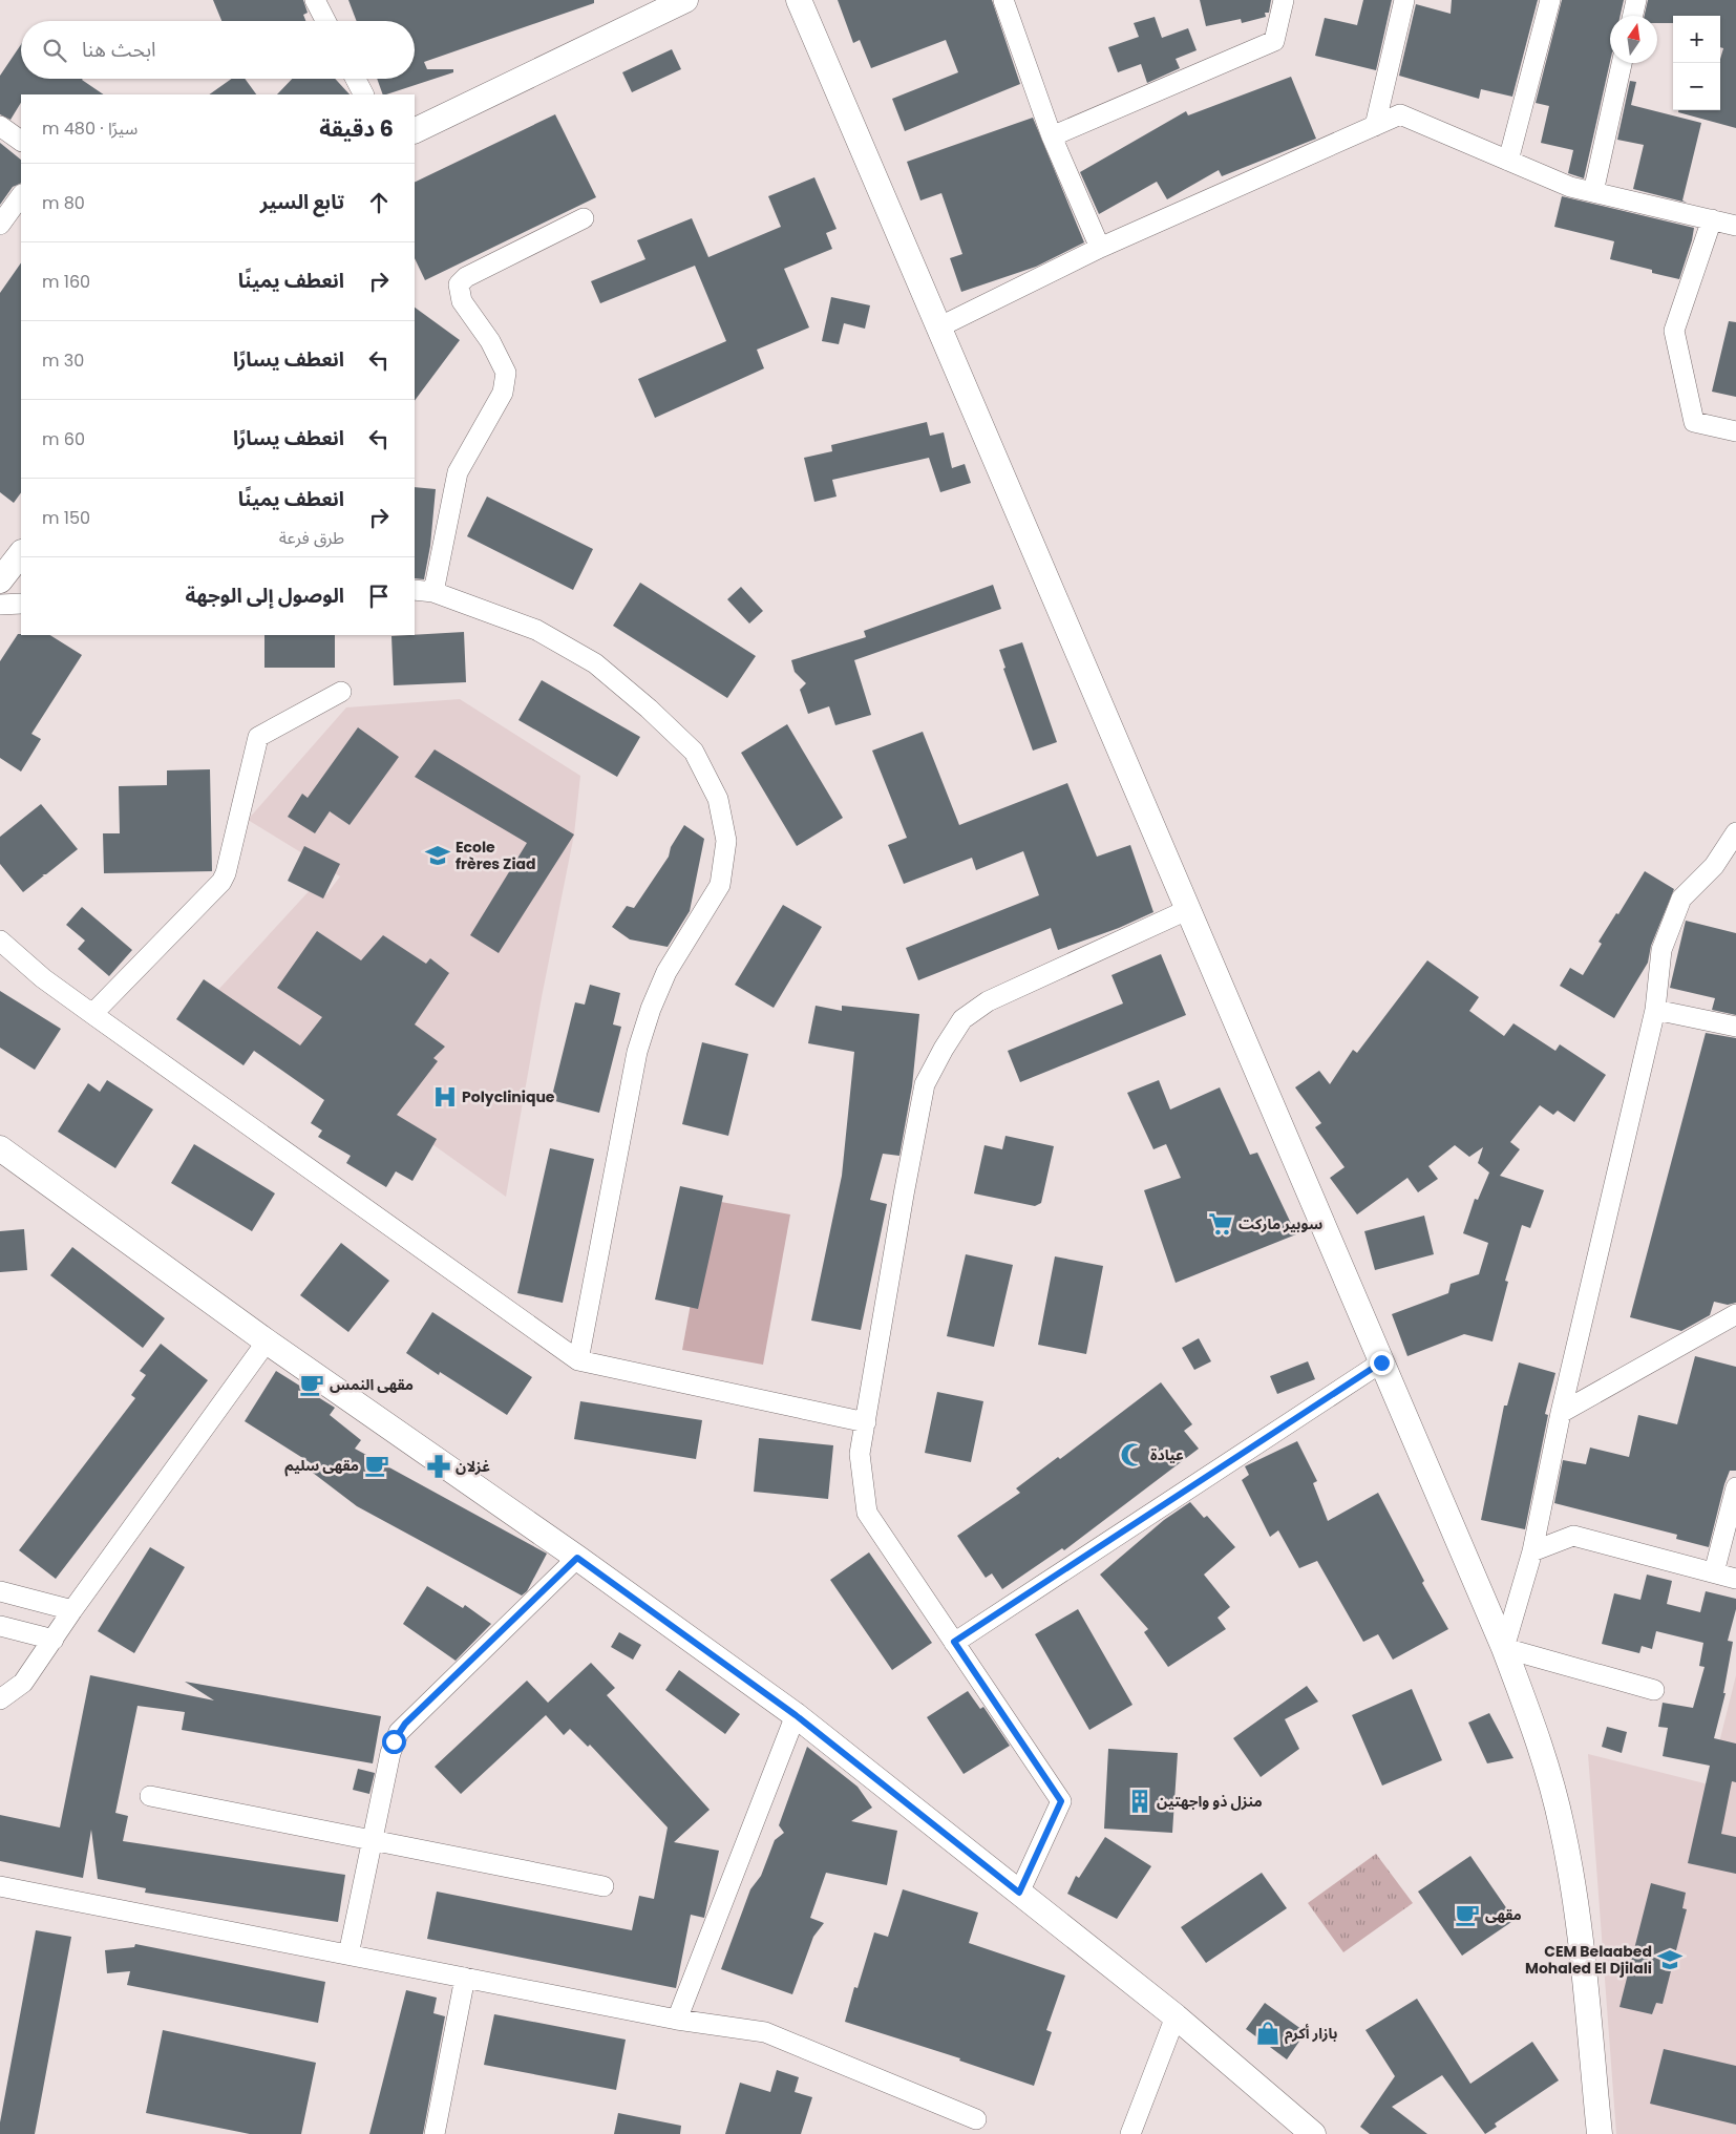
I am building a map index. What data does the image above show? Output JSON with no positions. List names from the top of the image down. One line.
{"places":{"school or university":["Ecole frères Ziad","CEM Belaabed Mohaled El Djilali"],"hospital":["Polyclinique"],"supermarket":["سوبير ماركت"],"cafe":["مقهى النمس","مقهى سليم","مقهى"],"mosque":["عيادة"],"pharmacy":["غزلان"],"building":["منزل ذو واجهتين"],"shop":["بازار أكرم"]},"north":"top","page":{"map_buttons":["+","−"],"search":"ابحث هنا","heading":["6 دقيقة","سيرًا · 480 m"],"list":[["تابع السير","80 m"],["انعطف يمينًا","160 m"],["انعطف يسارًا","30 m"],["انعطف يسارًا","60 m"],["انعطف يمينًا","طرق فرعة","150 m"],"الوصول إلى الوجهة"]}}
